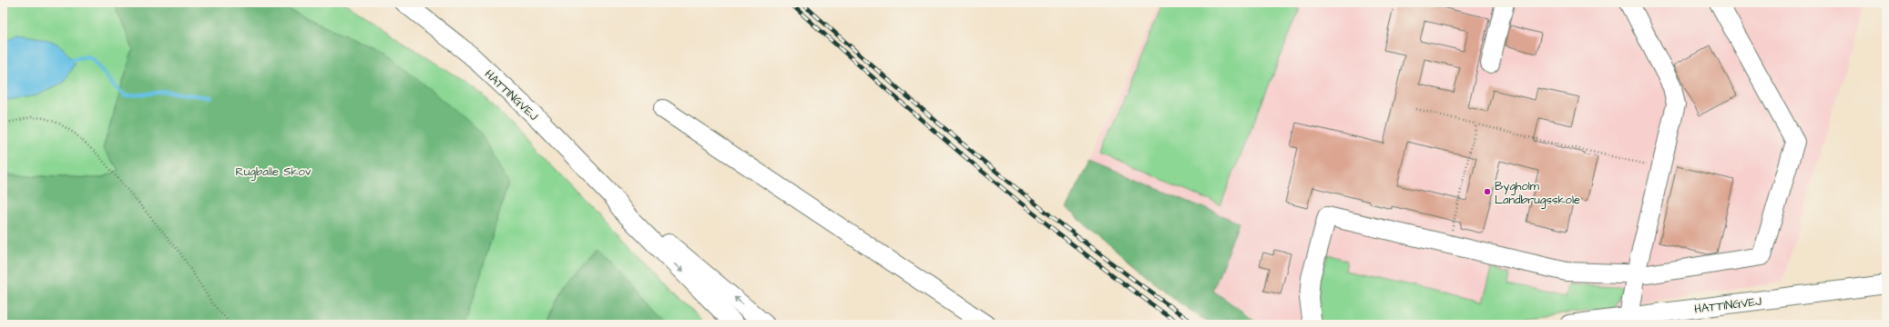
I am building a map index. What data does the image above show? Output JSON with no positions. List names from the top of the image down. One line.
{"streets":{"street":["HATTINGVEJ"]},"parks":["Rugballe Skov"],"places":["Bygholm Landbrugsskole"]}
